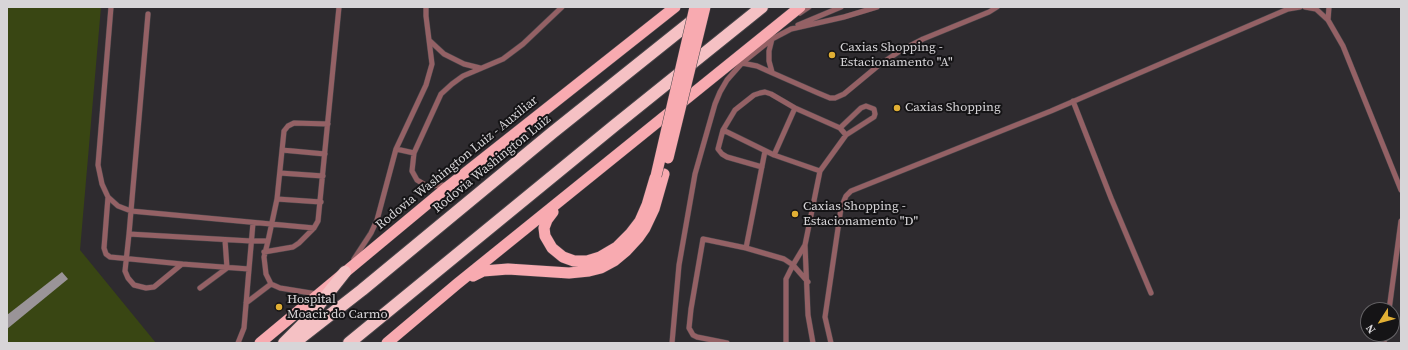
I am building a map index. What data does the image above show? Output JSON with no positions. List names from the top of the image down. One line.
{"streets":{"highway":["Rodovia Washington Luiz - Auxiliar","Rodovia Washington Luiz"]},"places":["Caxias Shopping - Estacionamento \"A\"","Caxias Shopping","Caxias Shopping - Estacionamento \"D\"","Hospital Moacir do Carmo"],"north":"bottom left"}
